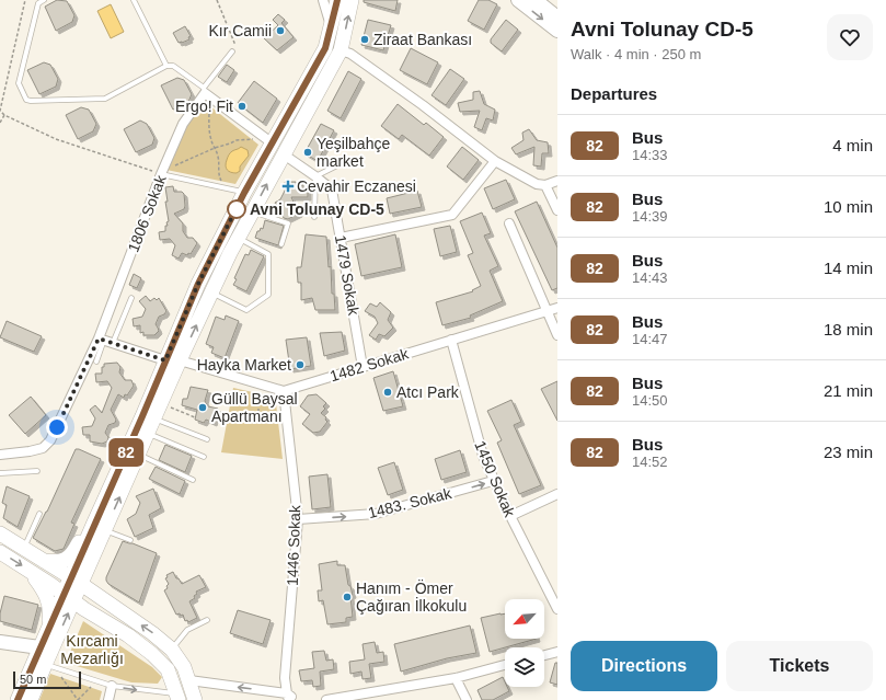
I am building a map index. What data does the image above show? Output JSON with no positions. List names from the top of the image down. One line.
{"streets":{"street":["1806 Sokak","1479 Sokak","1482 Sokak","1450 Sokak","1483. Sokak","1446 Sokak"]},"crossings":[["1479 Sokak","1482 Sokak"],["1482 Sokak","1450 Sokak"],["1482 Sokak","1446 Sokak"],["1450 Sokak","1483. Sokak"],["1483. Sokak","1446 Sokak"]],"one_way":["1483. Sokak"],"parks":["Kırcami Mezarlığı"],"places":{"other":["Kır Camii","Ziraat Bankası","Ergo! Fit","Yeşilbahçe market","Avni Tolunay CD-5","Hayka Market","Atcı Park","Güllü Baysal Apartmanı","Hanım - Ömer Çağıran İlkokulu"],"health":["Cevahir Eczanesi"]},"lines":["bus line 82"],"scale_bar":"50 m","north":"bottom left","page":{"on_map":"82","heading":[["Avni Tolunay CD-5","Walk · 4 min · 250 m"],"Departures"],"list":[{"mark":"82","name":"Bus","note":"14:33","value":"4 min"},{"mark":"82","name":"Bus","note":"14:39","value":"10 min"},{"mark":"82","name":"Bus","note":"14:43","value":"14 min"},{"mark":"82","name":"Bus","note":"14:47","value":"18 min"},{"mark":"82","name":"Bus","note":"14:50","value":"21 min"},{"mark":"82","name":"Bus","note":"14:52","value":"23 min"}],"buttons":["Directions","Tickets"],"scale":"50 m"}}
